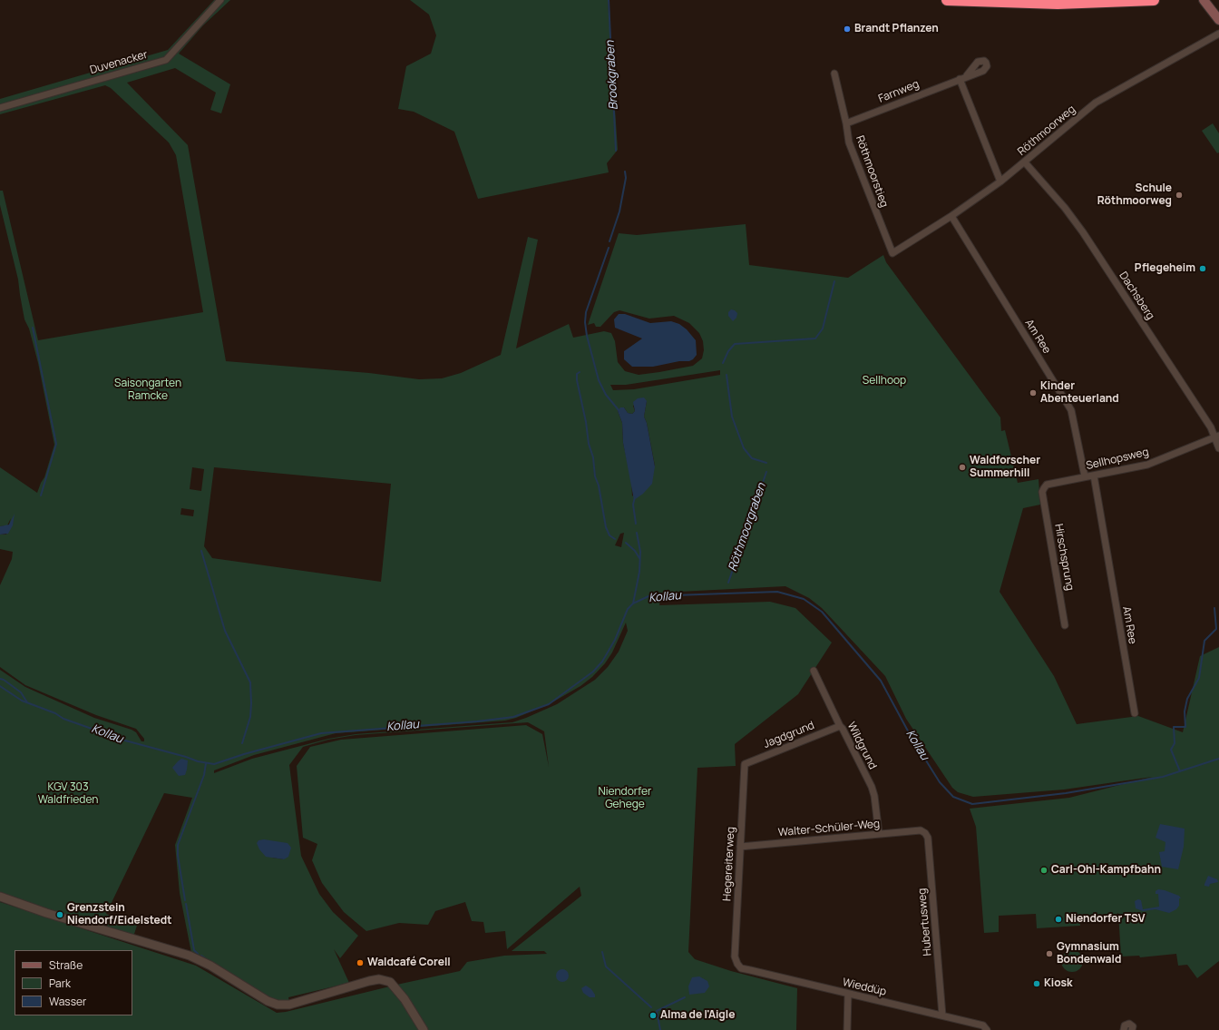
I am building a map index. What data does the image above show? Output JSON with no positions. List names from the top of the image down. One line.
{"streets":{"street":["Duvenacker","Farnweg","Röthmoorweg","Röthmoorstieg","Dachsberg","Am Ree","Sellhopsweg","Hirschsprung","Jagdgrund","Wildgrund","Walter-Schüler-Weg","Hegereiterweg","Hubertusweg","Wieddüp"]},"crossings":[["Farnweg","Röthmoorstieg"],["Röthmoorweg","Röthmoorstieg"],["Röthmoorweg","Dachsberg"],["Röthmoorweg","Am Ree"],["Dachsberg","Sellhopsweg"],["Am Ree","Sellhopsweg"],["Sellhopsweg","Hirschsprung"],["Jagdgrund","Wildgrund"],["Jagdgrund","Hegereiterweg"],["Wildgrund","Walter-Schüler-Weg"],["Walter-Schüler-Weg","Hegereiterweg"],["Walter-Schüler-Weg","Hubertusweg"],["Hegereiterweg","Wieddüp"],["Hubertusweg","Wieddüp"]],"water":["Brookgraben","Röthmoorgraben","Kollau"],"parks":["Sellhoop","Saisongarten Ramcke","KGV 303 Waldfrieden","Niendorfer Gehege"],"places":["Brandt Pflanzen","Schule Röthmoorweg","Pflegeheim","Kinder Abenteuerland","Waldforscher Summerhill","Carl-Ohl-Kampfbahn","Grenzstein Niendorf/Eidelstedt","Niendorfer TSV","Gymnasium Bondenwald","Waldcafé Corell","Kiosk","Alma de l'Aigle"],"legend":["Straße","Park","Wasser"]}
